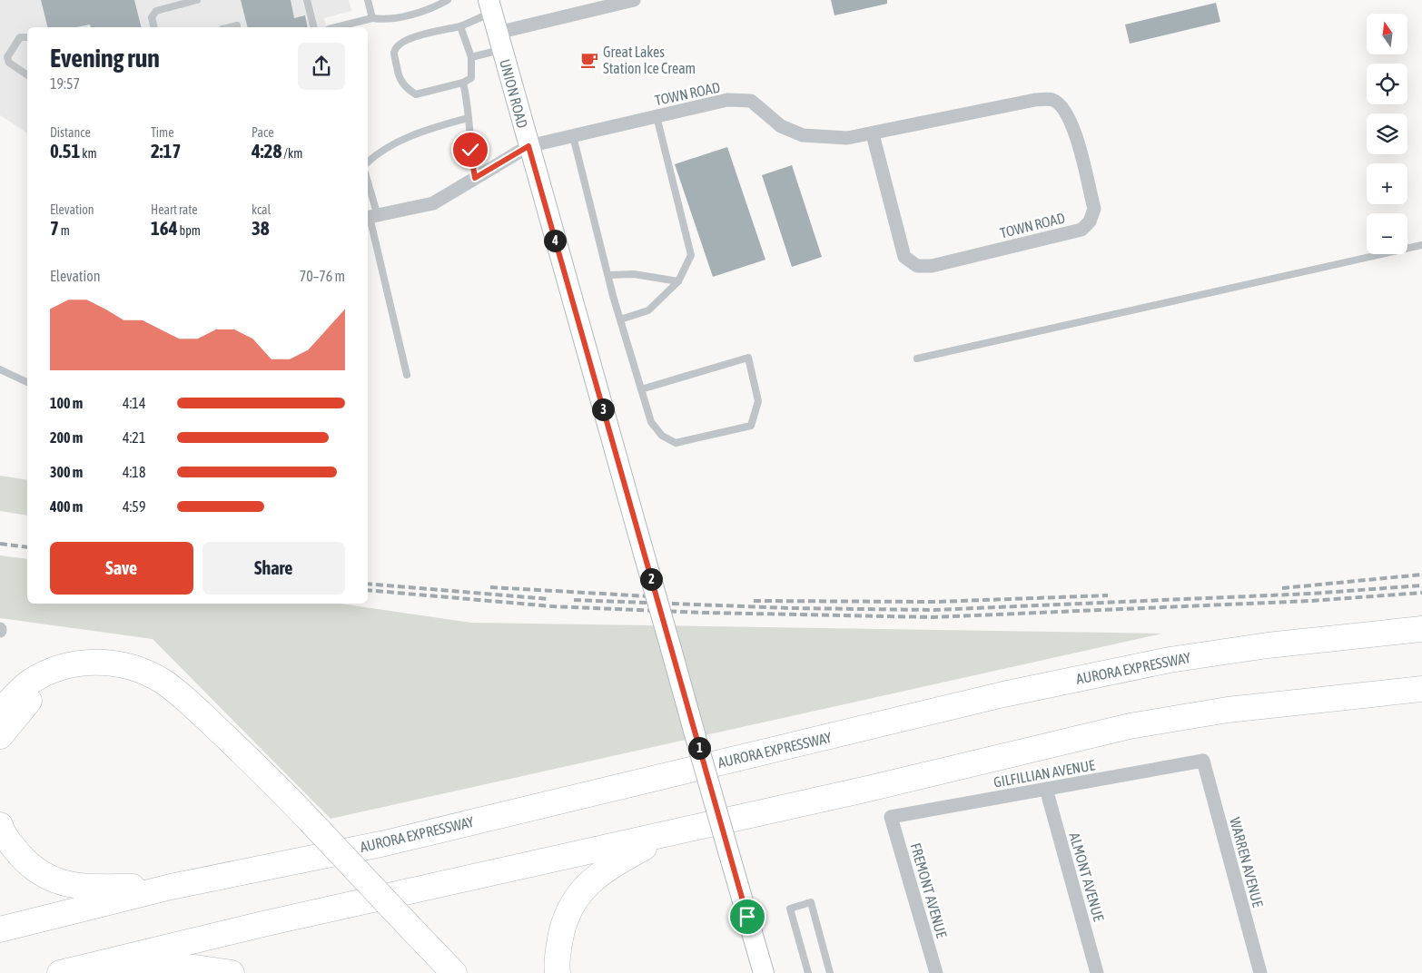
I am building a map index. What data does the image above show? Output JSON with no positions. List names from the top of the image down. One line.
{"streets":{"highway":["AURORA EXPRESSWAY"],"main road":["UNION ROAD"],"street":["TOWN ROAD","GILFILLIAN AVENUE","WARREN AVENUE","ALMONT AVENUE","FREMONT AVENUE"]},"crossings":[["UNION ROAD","TOWN ROAD"],["GILFILLIAN AVENUE","WARREN AVENUE"],["GILFILLIAN AVENUE","ALMONT AVENUE"],["GILFILLIAN AVENUE","FREMONT AVENUE"]],"places":{"cafe":["Great Lakes Station Ice Cream"]},"north":"top","page":{"map_buttons":["+","−"],"heading":["Evening run","19:57"],"stats":[["Distance","0.51 km"],["Time","2:17"],["Pace","4:28 /km"],["Elevation","7 m"],["Heart rate","164 bpm"],["kcal","38"]],"pins":["4","3","2","1"],"chart":["Elevation","70–76 m"],"list":[{"name":"100 m","note":"4:14"},{"name":"200 m","note":"4:21"},{"name":"300 m","note":"4:18"},{"name":"400 m","note":"4:59"}],"buttons":["Save","Share"]}}
